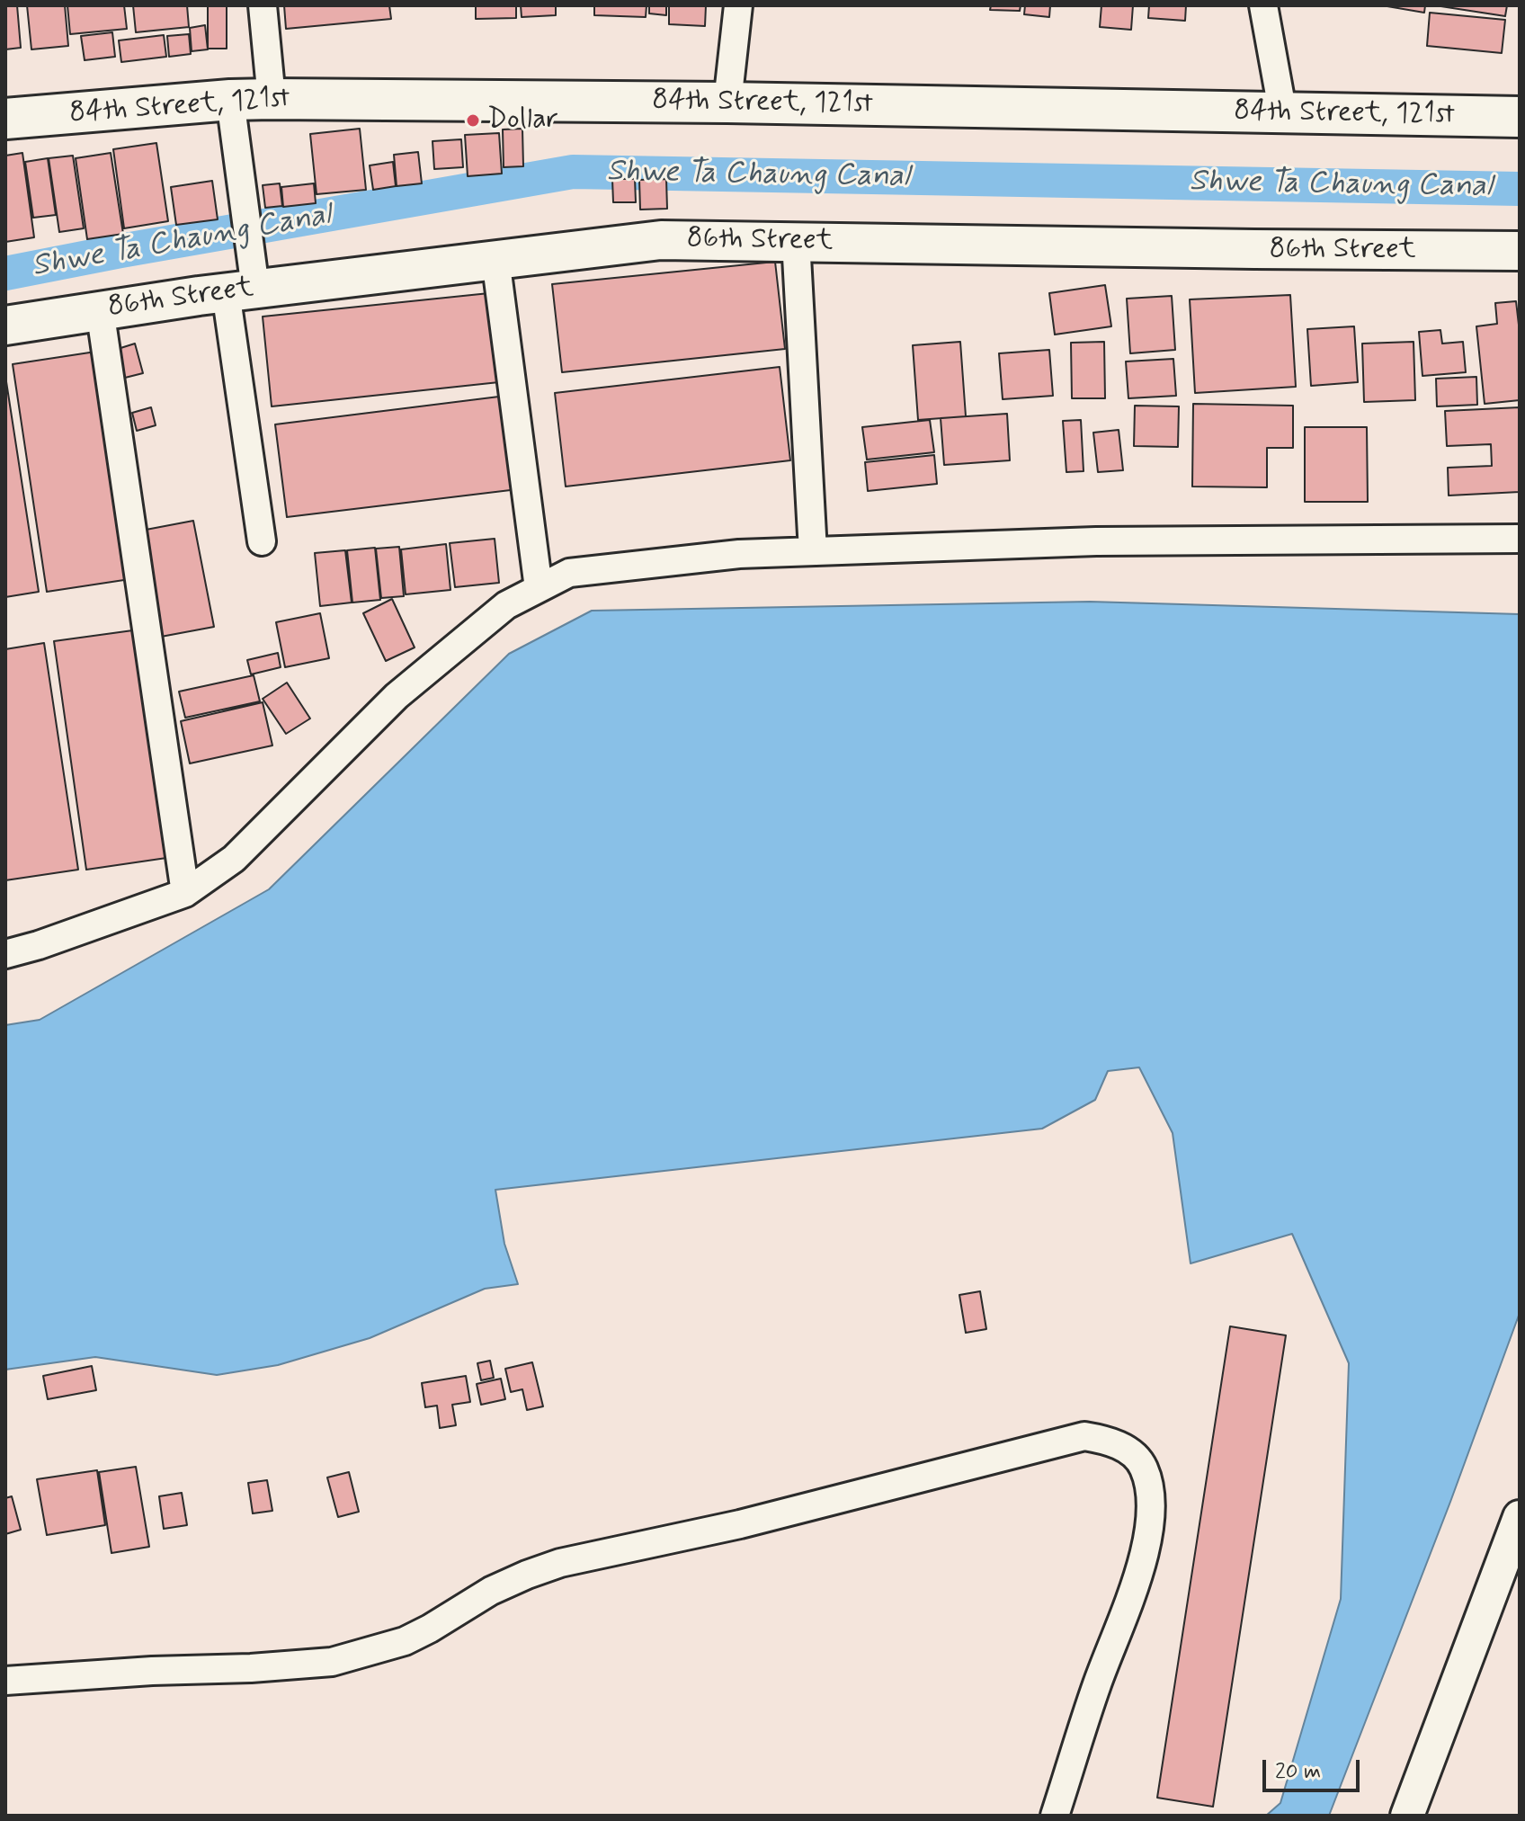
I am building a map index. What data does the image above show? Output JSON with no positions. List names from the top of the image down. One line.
{"streets":{"main road":["84th Street, 121st","86th Street"]},"water":["Shwe Ta Chaung Canal"],"places":["Dollar"],"scale_bar":"20 m"}
